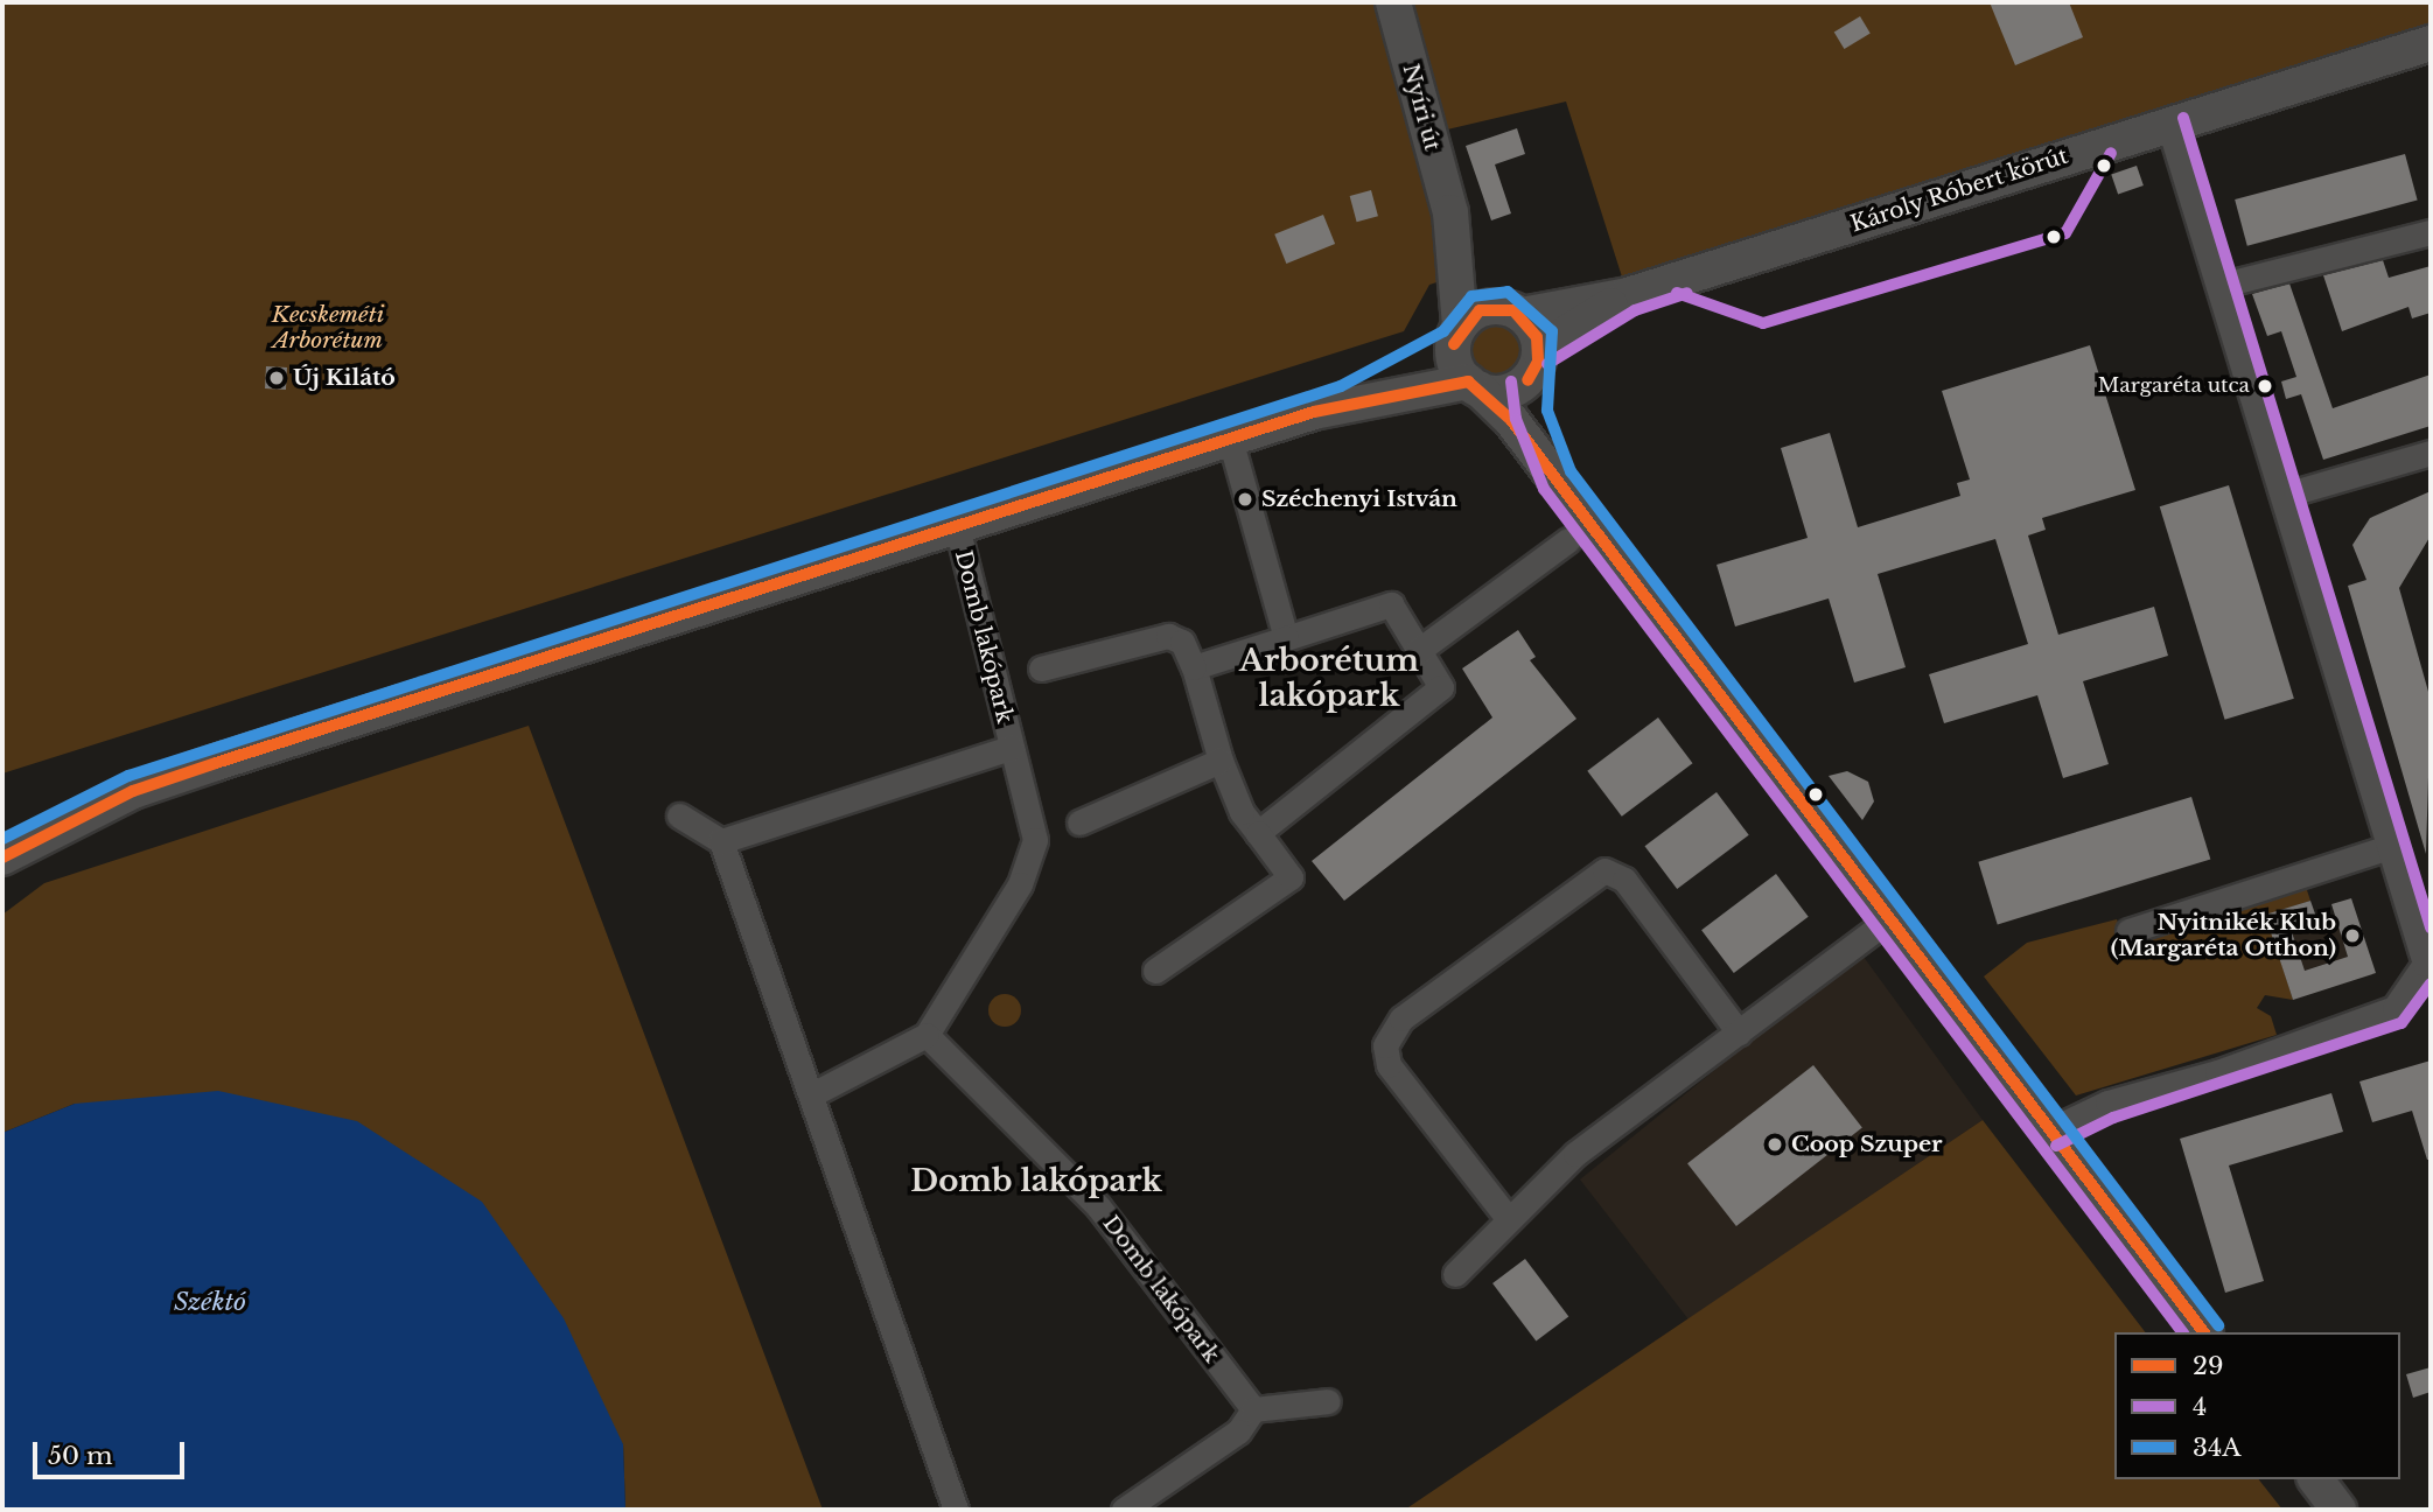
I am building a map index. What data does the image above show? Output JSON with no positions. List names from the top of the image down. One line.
{"streets":{"street":["Nyíri út","Károly Róbert körút","Domb lakópark"]},"crossings":[["Nyíri út","Károly Róbert körút"]],"districts":["Arborétum lakópark","Domb lakópark"],"water":["Széktó"],"parks":["Kecskeméti Arborétum"],"places":["Új Kilátó","Margaréta utca","Széchenyi István","Nyitnikék Klub (Margaréta Otthon)","Coop Szuper"],"lines":["transit line 4","transit line 34A","transit line 29"],"legend":["29","4","34A"],"scale_bar":"50 m"}
